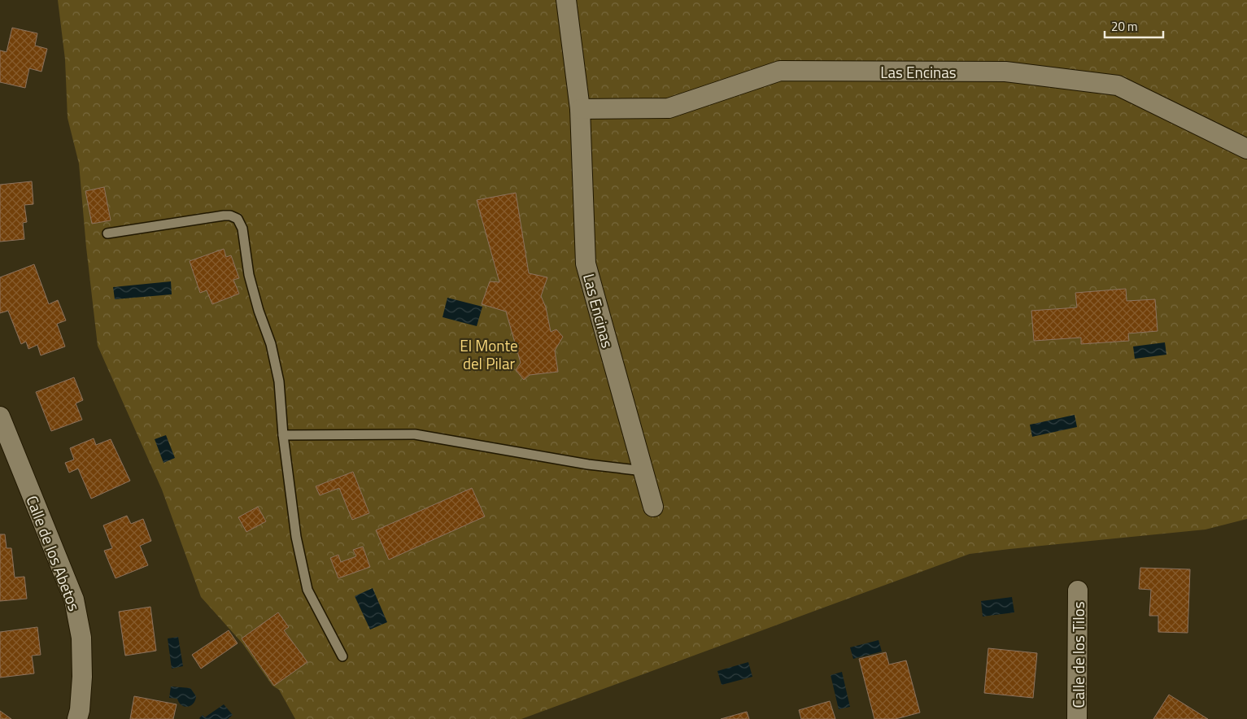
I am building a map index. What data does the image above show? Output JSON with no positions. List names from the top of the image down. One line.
{"streets":{"street":["Las Encinas","Calle de los Abetos","Calle de los Tilos"]},"parks":["El Monte del Pilar"],"scale_bar":"20 m"}
